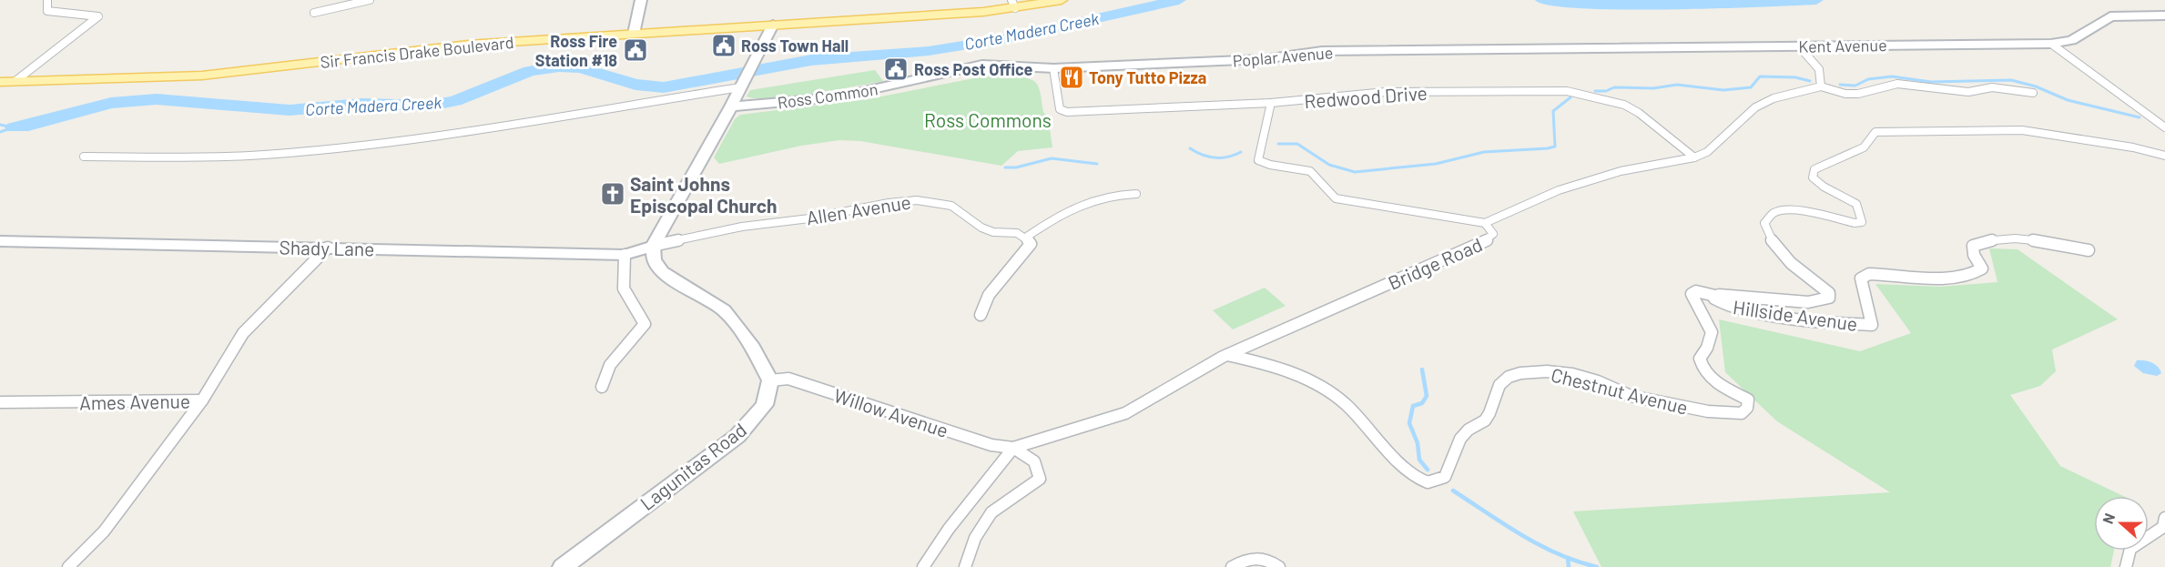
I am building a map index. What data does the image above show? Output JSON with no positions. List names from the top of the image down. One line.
{"streets":{"main road":["Sir Francis Drake Boulevard"],"street":["Kent Avenue","Poplar Avenue","Ross Common","Redwood Drive","Allen Avenue","Shady Lane","Bridge Road","Hillside Avenue","Chestnut Avenue","Ames Avenue","Willow Avenue","Lagunitas Road"]},"crossings":[["Kent Avenue","Poplar Avenue"],["Poplar Avenue","Ross Common"],["Poplar Avenue","Redwood Drive"],["Ross Common","Redwood Drive"],["Redwood Drive","Bridge Road"],["Allen Avenue","Shady Lane"],["Shady Lane","Ames Avenue"],["Bridge Road","Chestnut Avenue"],["Bridge Road","Willow Avenue"],["Hillside Avenue","Chestnut Avenue"],["Willow Avenue","Lagunitas Road"]],"water":["Corte Madera Creek"],"parks":["Ross Commons"],"places":{"public building":["Ross Town Hall","Ross Fire Station #18","Ross Post Office"],"restaurant":["Tony Tutto Pizza"],"church":["Saint Johns Episcopal Church"]},"north":"left"}
